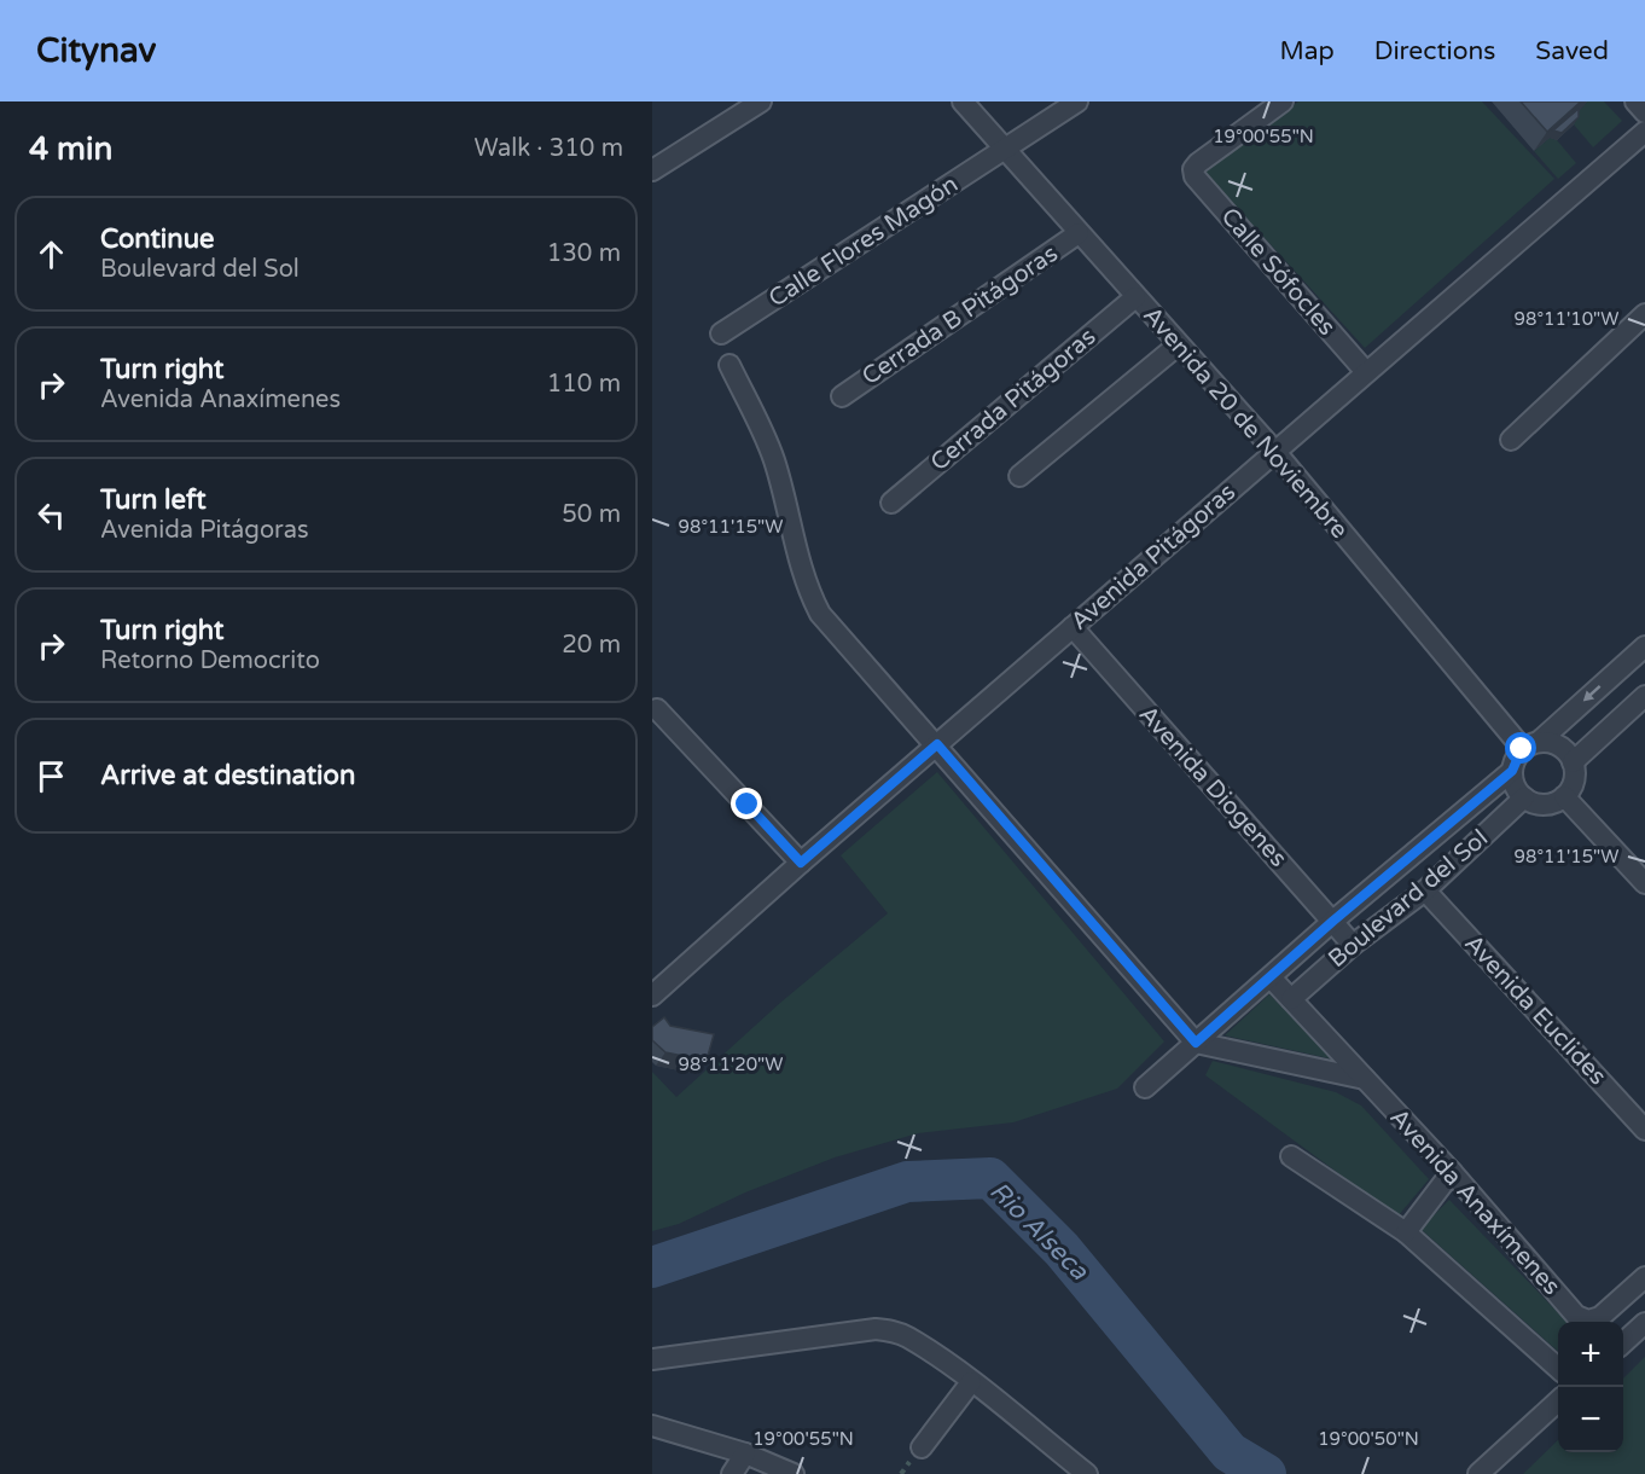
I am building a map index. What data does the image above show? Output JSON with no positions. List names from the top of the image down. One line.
{"streets":{"street":["Calle Flores Magón","Calle Sófocles","Cerrada B Pitágoras","Cerrada Pitágoras","Avenida 20 de Noviembre","Avenida Pitágoras","Avenida Diogenes","Boulevard del Sol","Avenida Euclides","Avenida Anaxímenes"]},"crossings":[["Calle Flores Magón","Avenida 20 de Noviembre"],["Calle Sófocles","Avenida Pitágoras"],["Cerrada B Pitágoras","Avenida 20 de Noviembre"],["Cerrada Pitágoras","Avenida 20 de Noviembre"],["Avenida 20 de Noviembre","Avenida Pitágoras"],["Avenida 20 de Noviembre","Boulevard del Sol"],["Avenida Pitágoras","Avenida Diogenes"],["Avenida Diogenes","Boulevard del Sol"],["Boulevard del Sol","Avenida Euclides"],["Boulevard del Sol","Avenida Anaxímenes"]],"water":["Rio Alseca"],"page":{"header":"Citynav","nav":["Map","Directions","Saved"],"heading":["4 min","Walk · 310 m"],"list":[["Continue","Boulevard del Sol","130 m"],["Turn right","Avenida Anaxímenes","110 m"],["Turn left","Avenida Pitágoras","50 m"],["Turn right","Retorno Democrito","20 m"],"Arrive at destination"],"map_buttons":["+","−"]},"coordinates":["19°00'55\"N","98°11'10\"W","98°11'15\"W","98°11'20\"W","19°00'50\"N"]}
